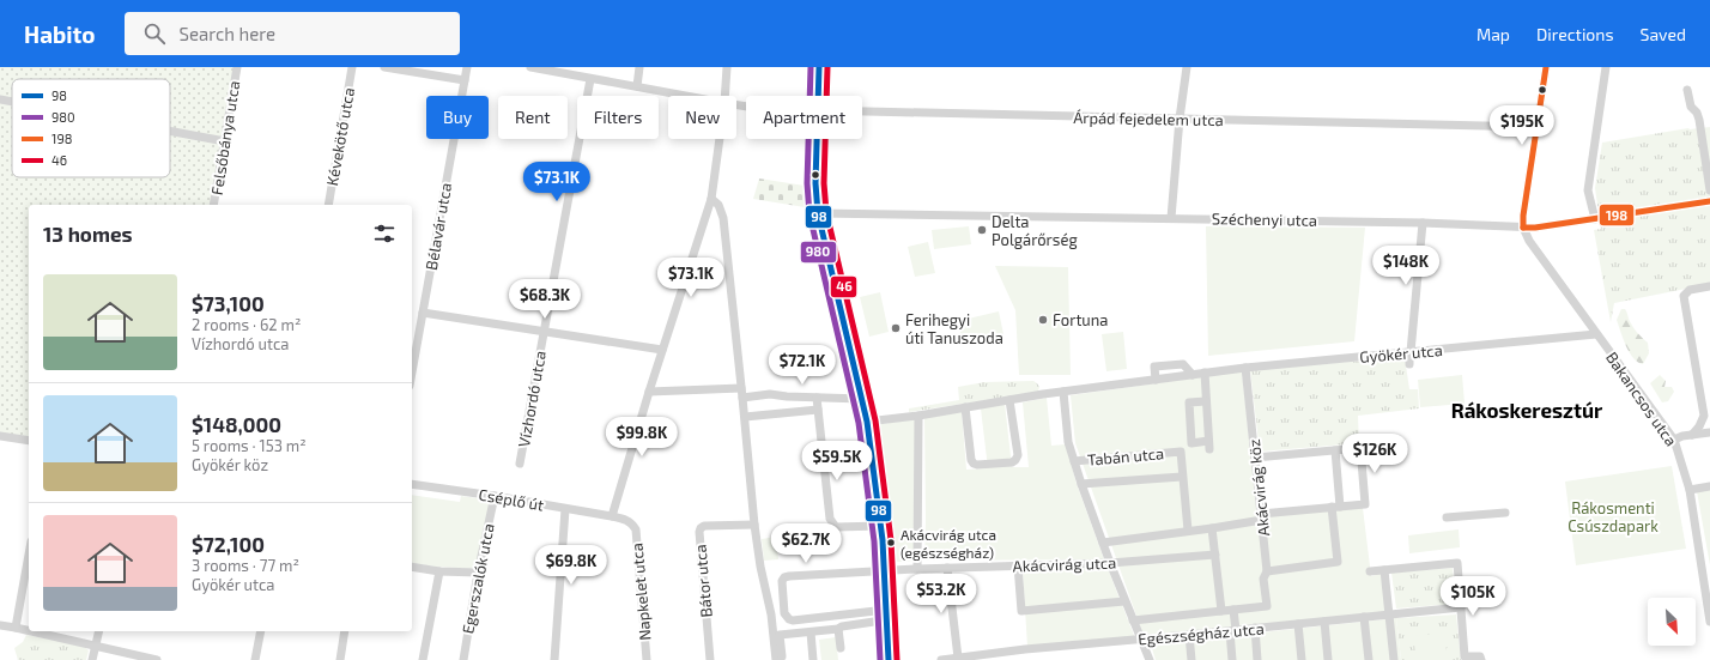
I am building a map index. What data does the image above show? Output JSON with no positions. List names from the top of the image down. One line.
{"streets":{"street":["Árpád fejedelem utca","Kévekötő utca","Felsőbánya utca","Széchenyi utca","Bélavár utca","Gyökér utca","Vízhordó utca","Bakancsos utca","Tabán utca","Akácvirág köz","Cséplő út","Akácvirág utca","Egerszalók utca","Bátor utca","Napkelet utca","Egészségház utca"]},"crossings":[["Árpád fejedelem utca","Vízhordó utca"],["Széchenyi utca","Bakancsos utca"],["Gyökér utca","Bakancsos utca"],["Gyökér utca","Akácvirág köz"],["Tabán utca","Akácvirág utca"],["Akácvirág köz","Akácvirág utca"],["Akácvirág köz","Egészségház utca"],["Cséplő út","Egerszalók utca"],["Cséplő út","Napkelet utca"]],"districts":["Rákoskeresztúr"],"parks":["Rákosmenti Csúszdapark"],"places":["Delta Polgárőrség","Fortuna","Ferihegyi úti Tanuszoda","Akácvirág utca (egészségház)"],"lines":["transit line 98","transit line 980","transit line 198","transit line 46"],"legend":["98","980","198","46"],"north":"bottom right","page":{"header":"Habito","search":"Search here","nav":["Map","Directions","Saved"],"chip":["Buy","Rent","Filters","New","Apartment"],"price":["$195K","$73.1K","$148K","$73.1K","$68.3K","$72.1K","$99.8K","$126K","$59.5K","$62.7K","$69.8K","$53.2K","$105K"],"heading":"13 homes","list":[{"name":"$73,100","note":"2 rooms · 62 m² · Vízhordó utca"},{"name":"$148,000","note":"5 rooms · 153 m² · Gyökér köz"},{"name":"$72,100","note":"3 rooms · 77 m² · Gyökér utca"}]}}
